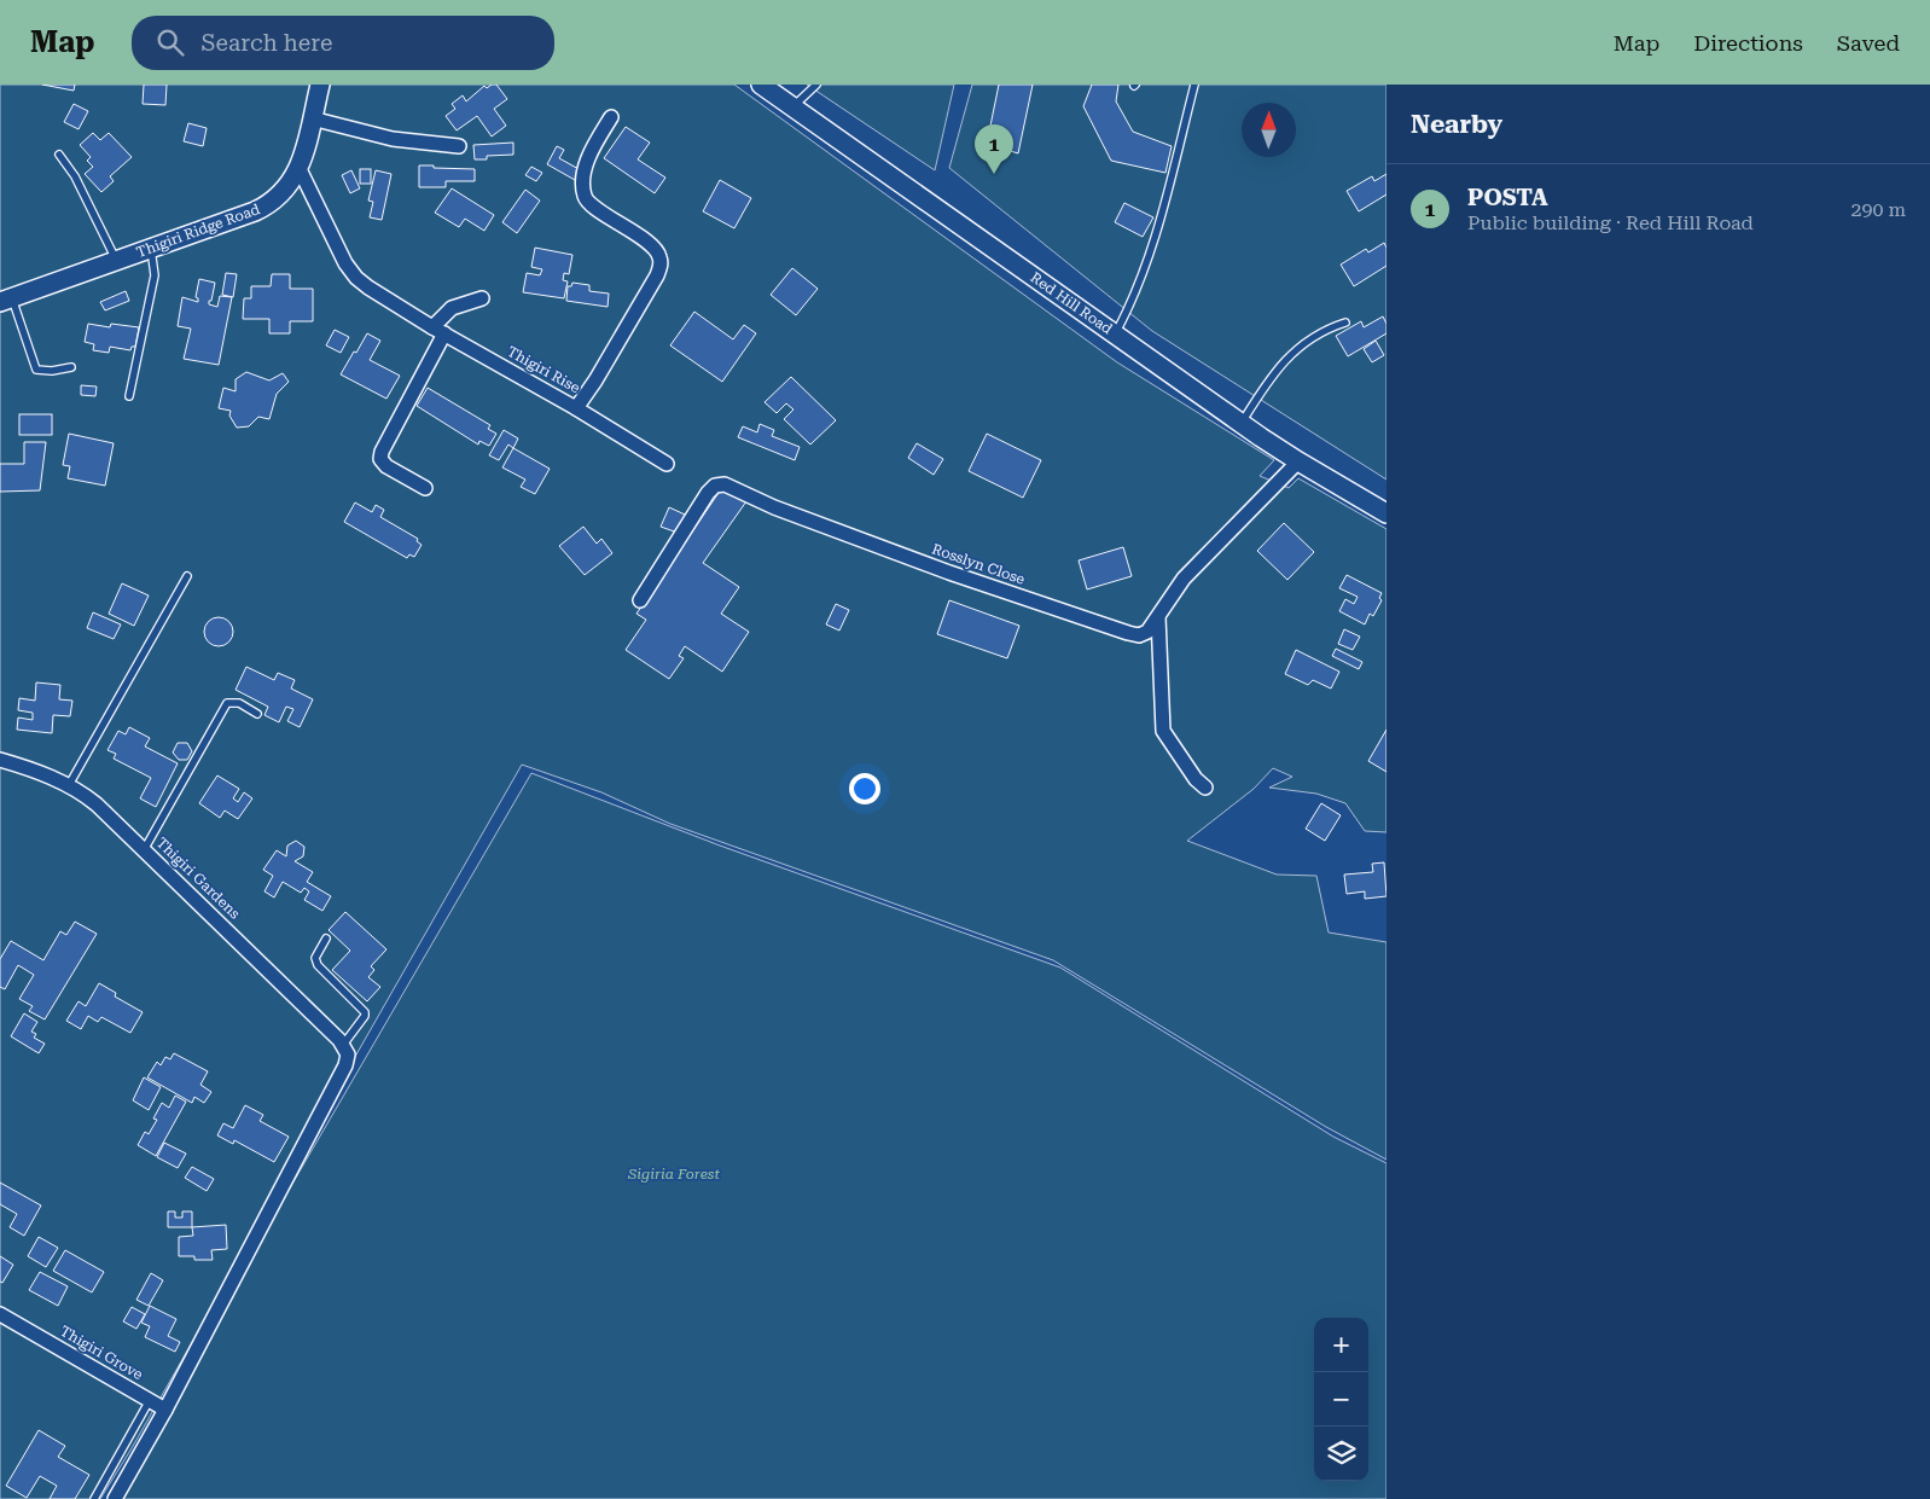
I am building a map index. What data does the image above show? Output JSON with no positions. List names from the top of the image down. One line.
{"streets":{"main road":["Thigiri Ridge Road","Red Hill Road"],"street":["Thigiri Rise","Rosslyn Close","Thigiri Gardens","Thigiri Grove"]},"crossings":[["Thigiri Ridge Road","Thigiri Rise"],["Red Hill Road","Rosslyn Close"]],"parks":["Sigiria Forest"],"north":"top","page":{"header":"Map","search":"Search here","nav":["Map","Directions","Saved"],"heading":"Nearby","pins":"1","list":[{"mark":"1","name":"POSTA","note":"Public building · Red Hill Road","value":"290 m"}],"map_buttons":["+","−"]}}
